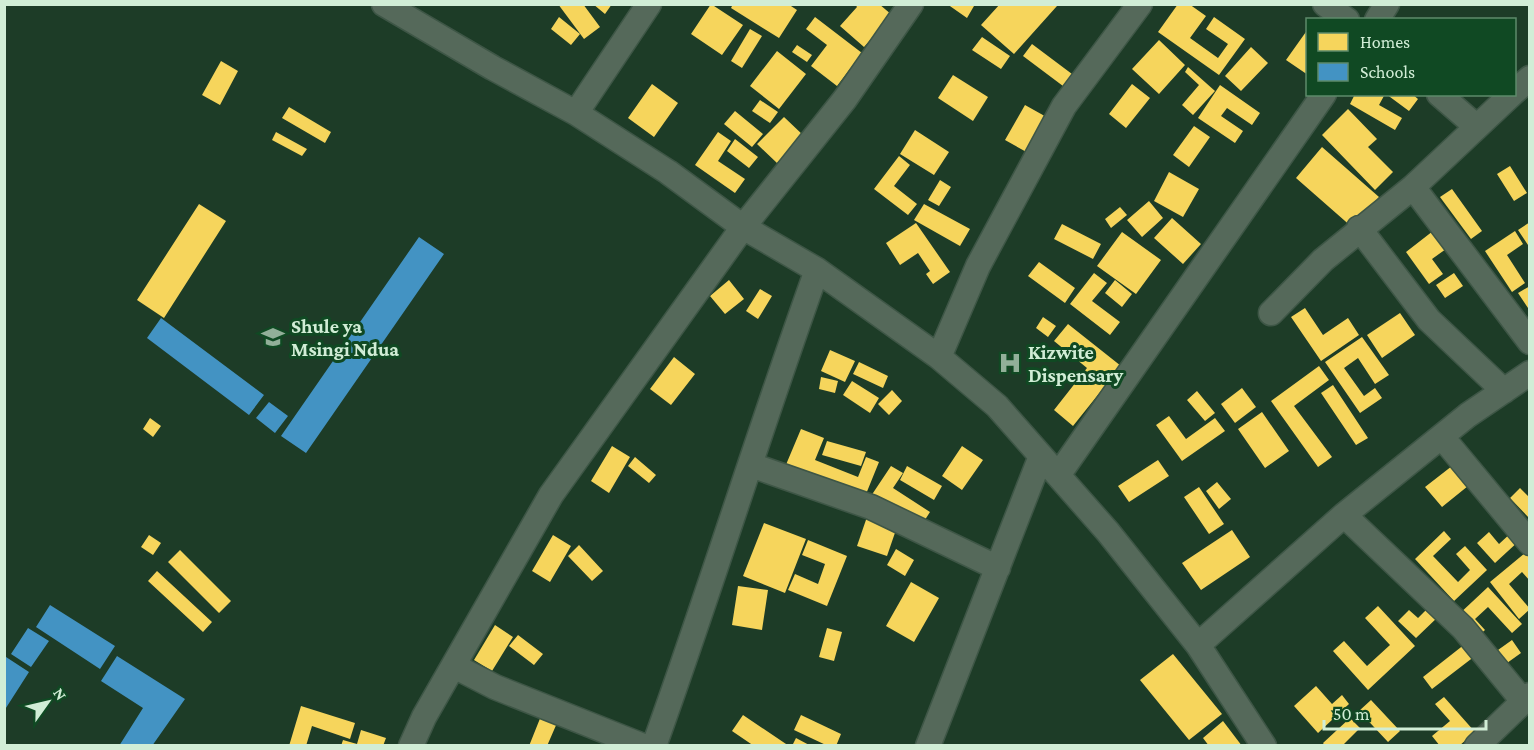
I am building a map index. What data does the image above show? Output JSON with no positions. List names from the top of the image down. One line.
{"places":{"school or university":["Shule ya Msingi Ndua"],"hospital":["Kizwite Dispensary"]},"legend":["Homes","Schools"],"scale_bar":"50 m","north":"top right"}
